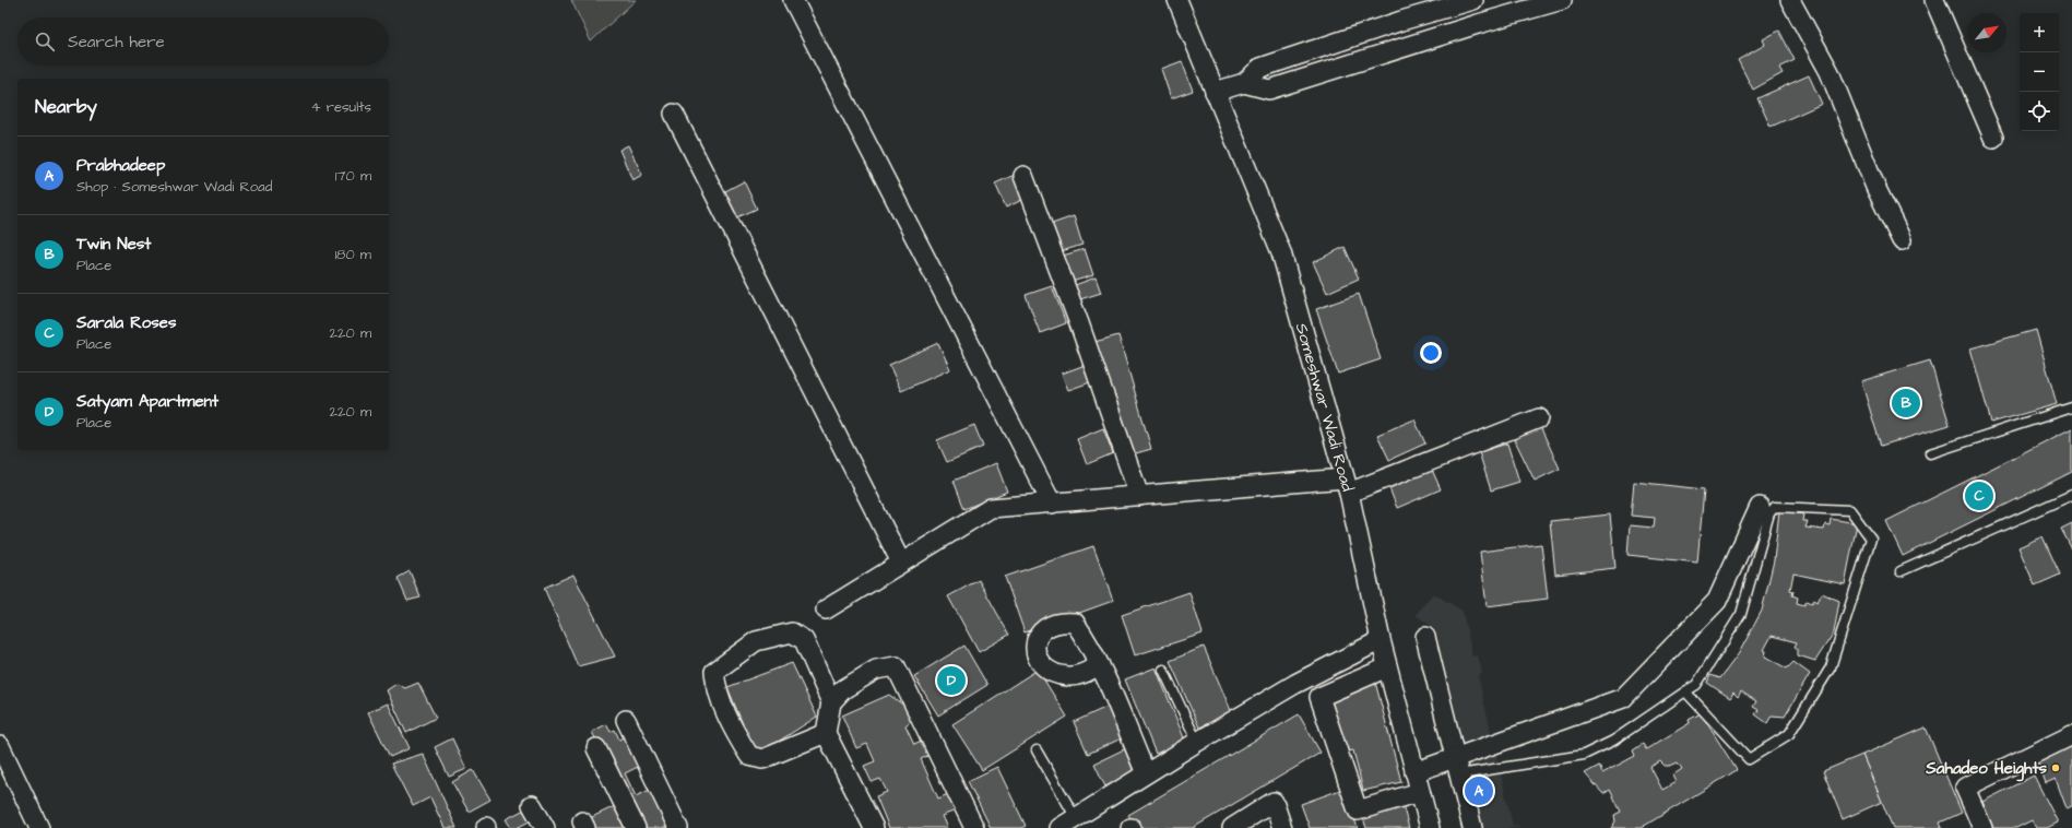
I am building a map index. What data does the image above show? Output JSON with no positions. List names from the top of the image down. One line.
{"streets":{"street":["Someshwar Wadi Road"]},"places":["Sahadeo Heights"],"north":"top right","page":{"map_buttons":["+","−"],"search":"Search here","heading":["Nearby","4 results"],"list":[{"mark":"A","name":"Prabhadeep","note":"Shop · Someshwar Wadi Road","value":"170 m"},{"mark":"B","name":"Twin Nest","note":"Place","value":"180 m"},{"mark":"C","name":"Sarala Roses","note":"Place","value":"220 m"},{"mark":"D","name":"Satyam Apartment","note":"Place","value":"220 m"}],"pins":["B","C","D","A"]}}
